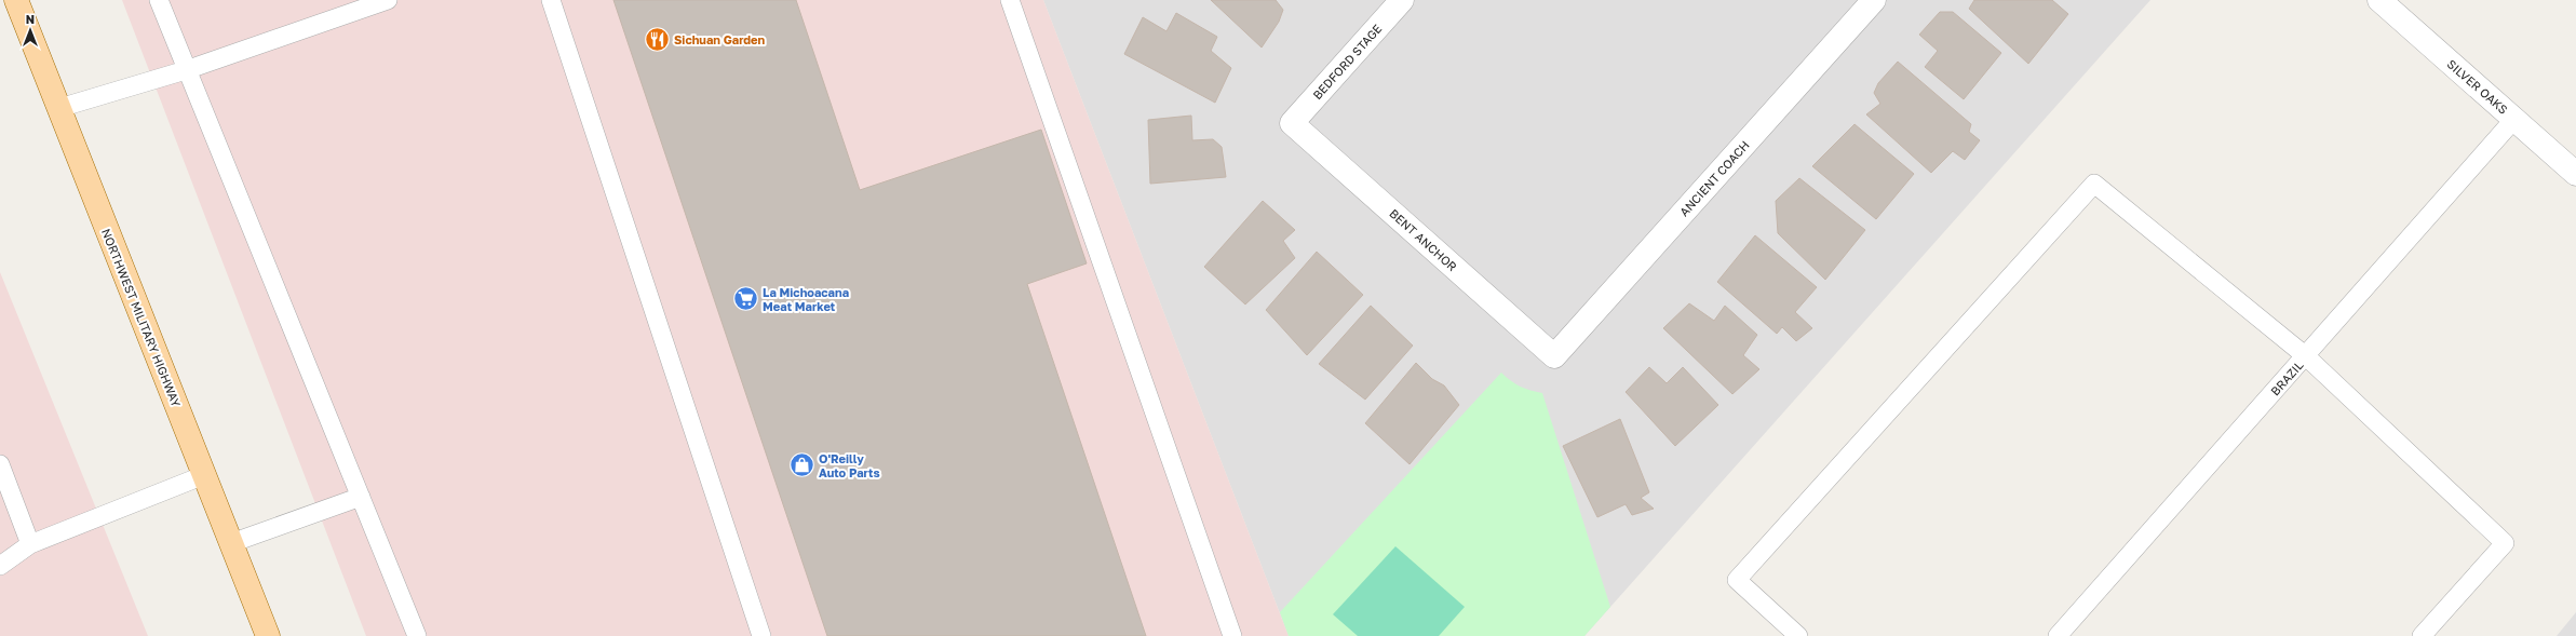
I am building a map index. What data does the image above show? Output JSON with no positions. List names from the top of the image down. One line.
{"streets":{"main road":["NORTHWEST MILITARY HIGHWAY"],"street":["BEDFORD STAGE","SILVER OAKS","ANCIENT COACH","BENT ANCHOR"],"lane":["BRAZIL"]},"crossings":[["BEDFORD STAGE","BENT ANCHOR"],["SILVER OAKS","BRAZIL"],["ANCIENT COACH","BENT ANCHOR"]],"places":{"restaurant":["Sichuan Garden"],"supermarket":["La Michoacana Meat Market"],"shop":["O'Reilly Auto Parts"]},"north":"top"}
